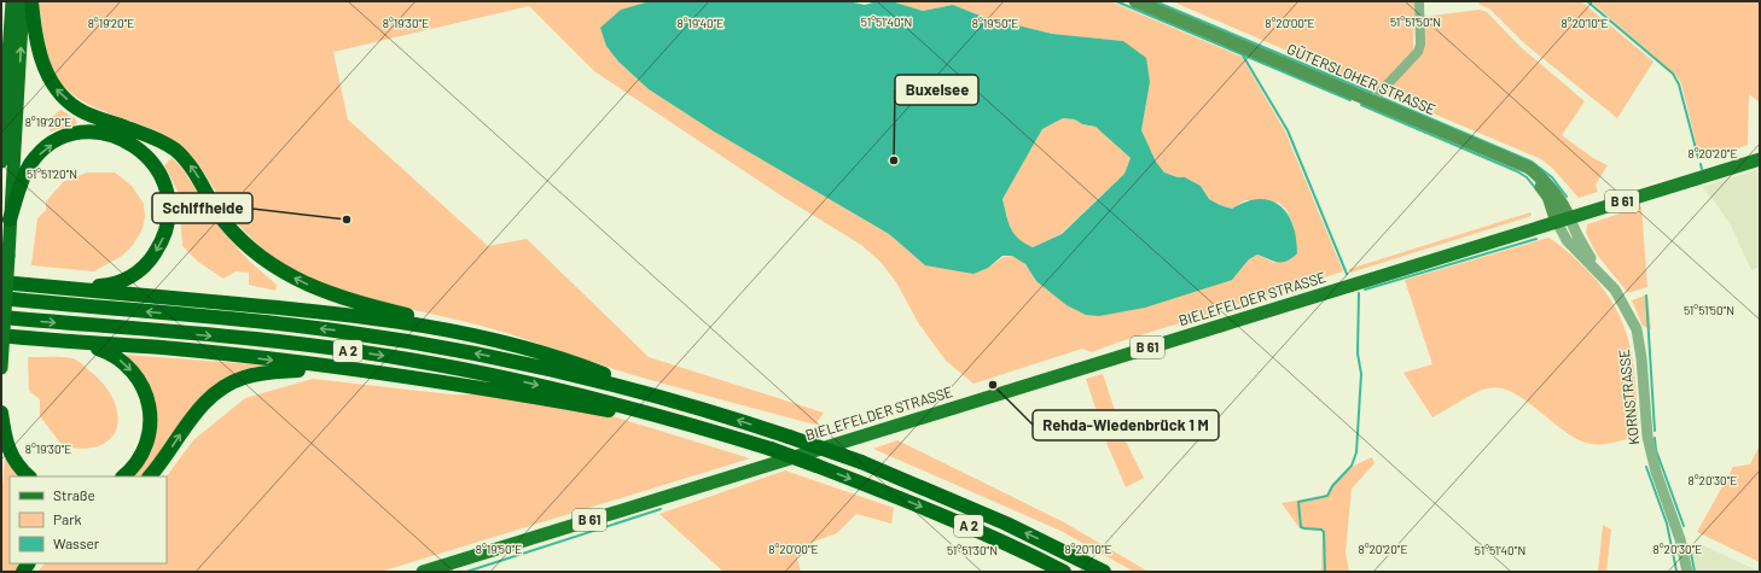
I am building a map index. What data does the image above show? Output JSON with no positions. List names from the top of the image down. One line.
{"streets":{"highway":["A 2"],"main road":["GÜTERSLOHER STRASSE","B 61","BIELEFELDER STRASSE"],"street":["KORNSTRASSE"]},"crossings":[["GÜTERSLOHER STRASSE","BIELEFELDER STRASSE"],["GÜTERSLOHER STRASSE","KORNSTRASSE"],["BIELEFELDER STRASSE","KORNSTRASSE"]],"places":["Buxelsee","Schiffheide","Rehda-Wiedenbrück 1 M"],"legend":["Straße","Park","Wasser"],"coordinates":["51°51'50\"N","51°51'40\"N","8°19'20\"E","8°19'30\"E","8°20'00\"E","8°19'40\"E","8°19'50\"E","8°20'10\"E","8°20'20\"E","51°51'20\"N","8°20'30\"E","51°51'30\"N"]}
